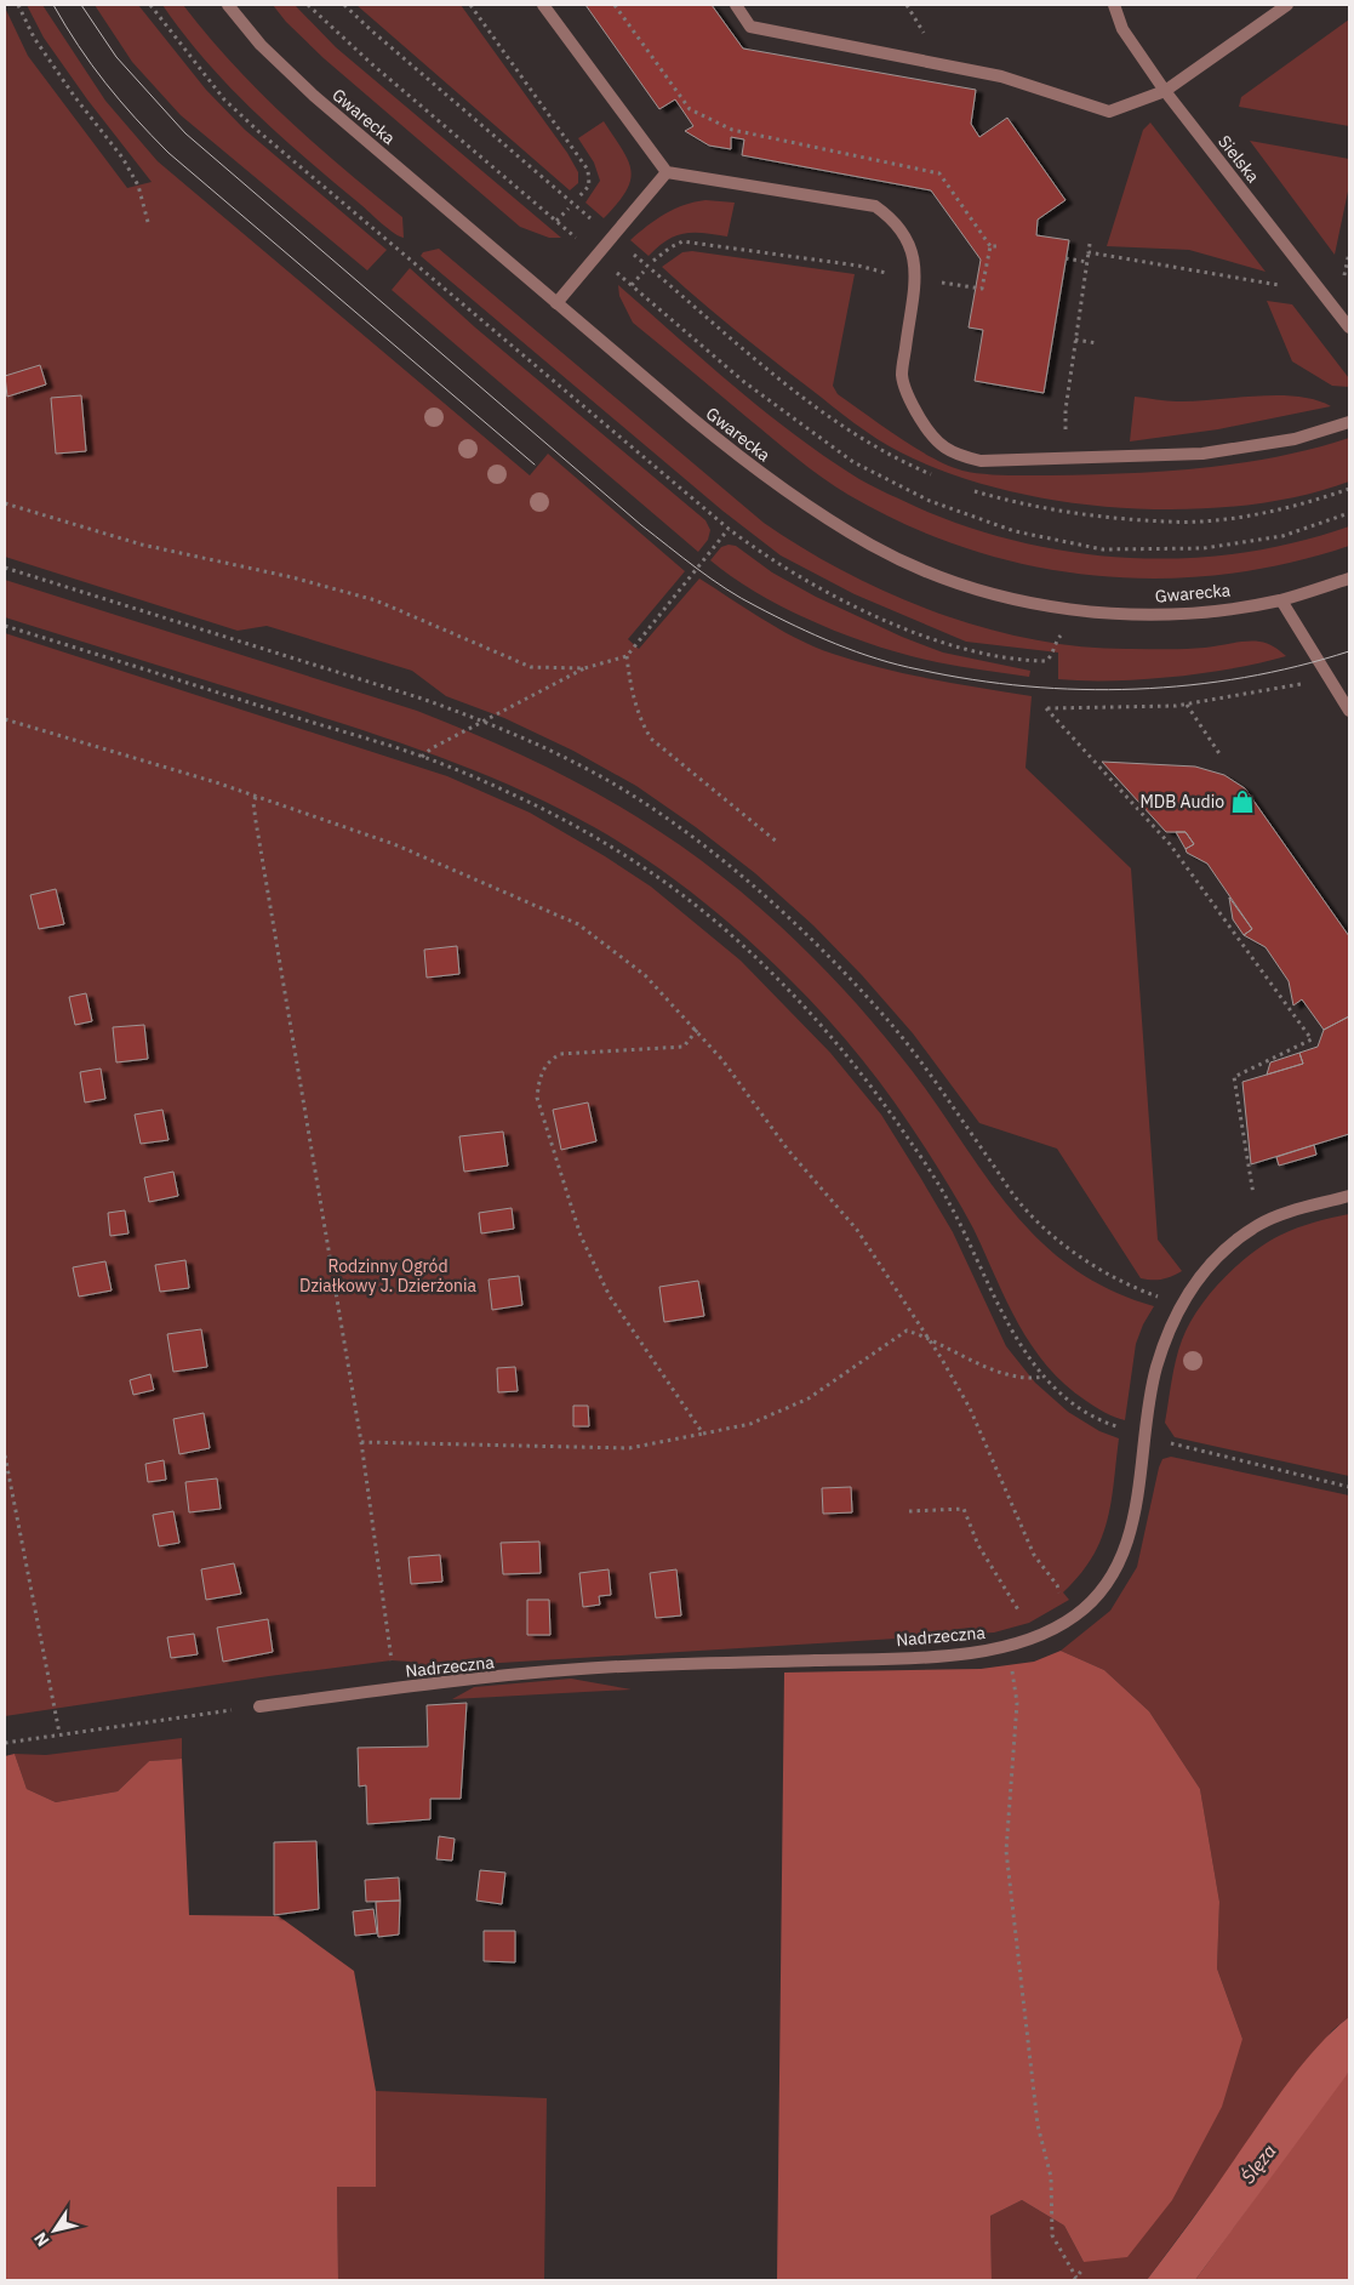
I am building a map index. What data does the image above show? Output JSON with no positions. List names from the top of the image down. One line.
{"streets":{"street":["Gwarecka","Sielska","Nadrzeczna"]},"water":["Ślęza"],"parks":["Rodzinny Ogród Działkowy J. Dzierżonia"],"places":{"shop":["MDB Audio"]},"north":"bottom left"}
